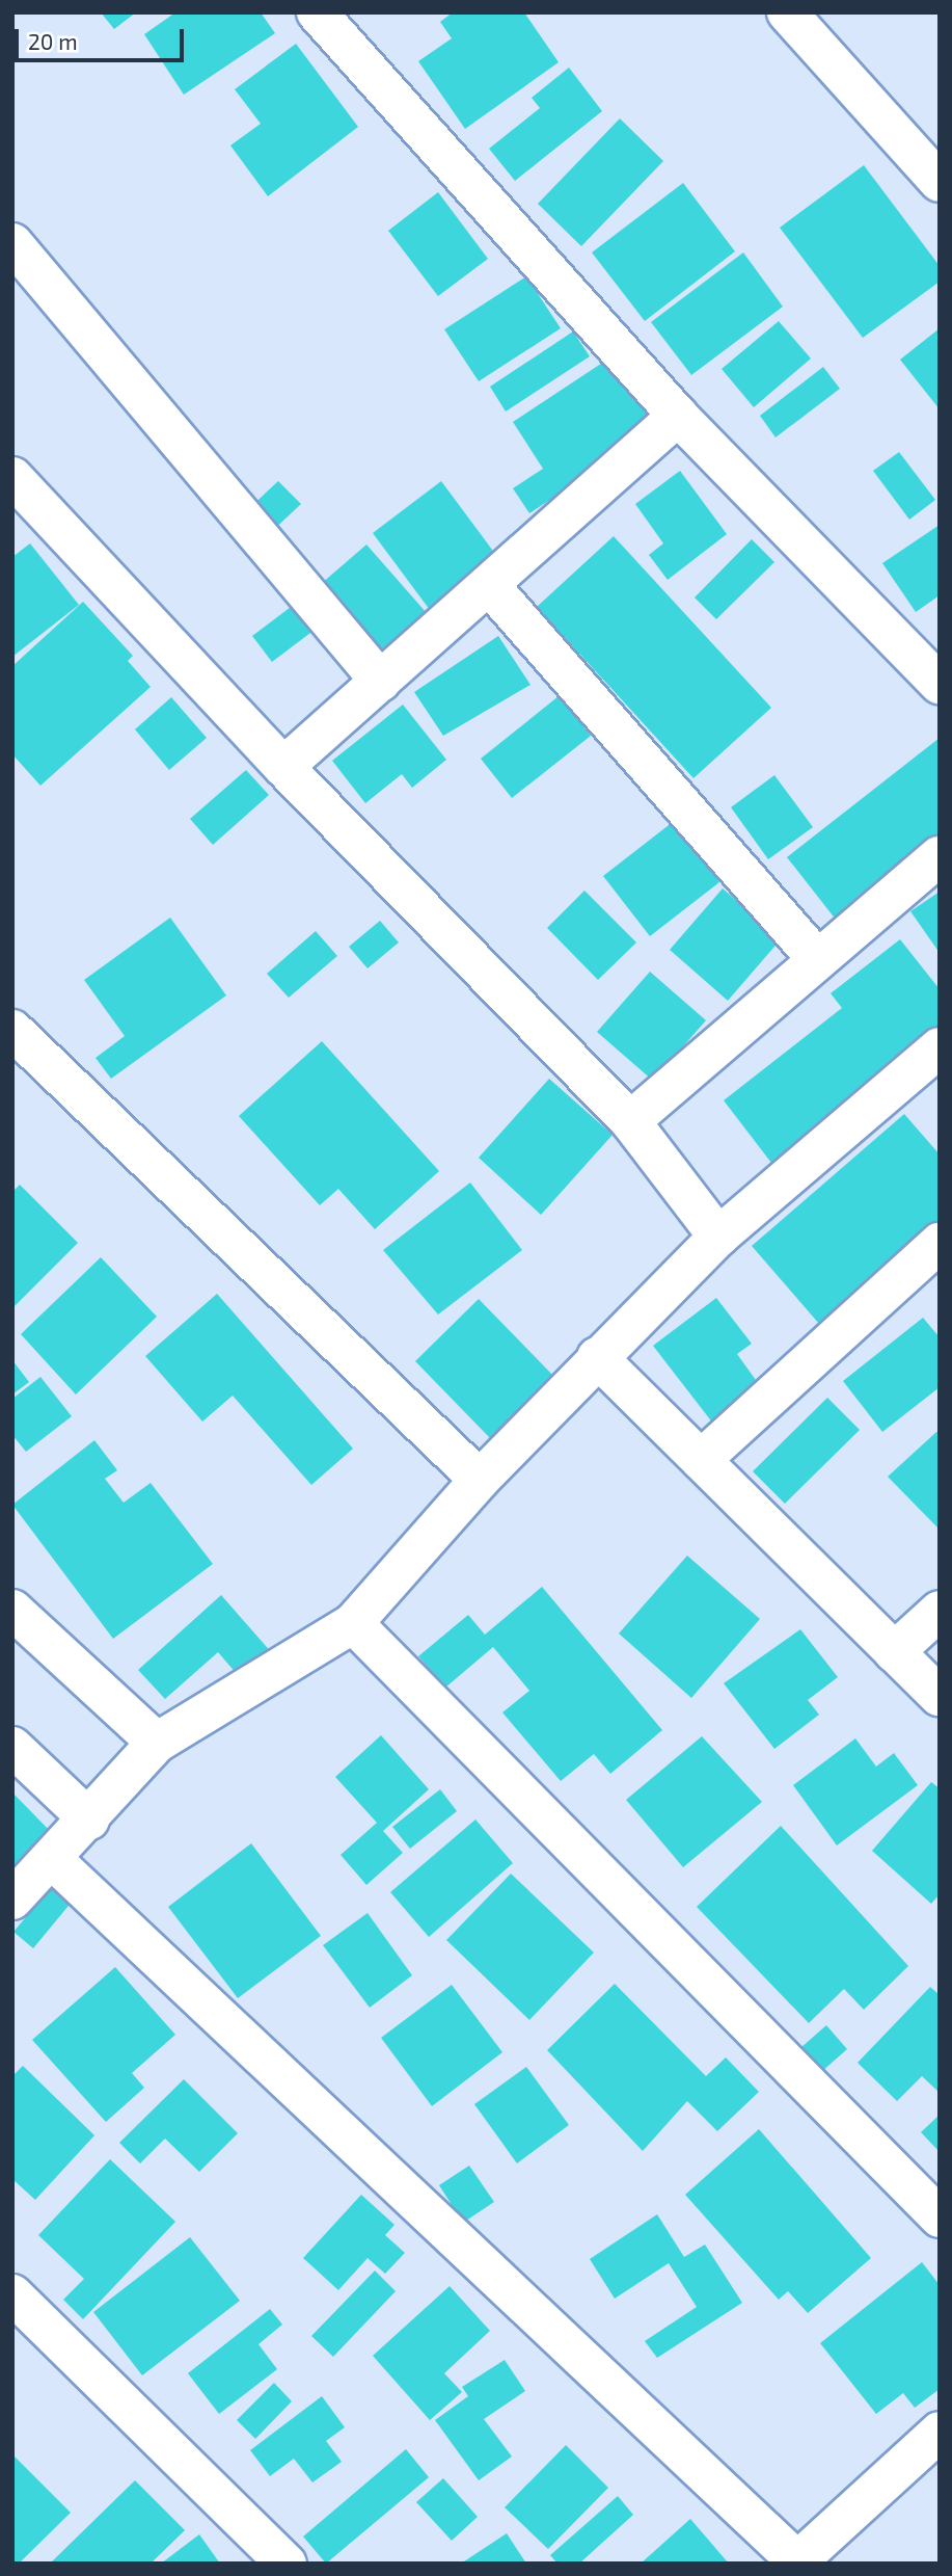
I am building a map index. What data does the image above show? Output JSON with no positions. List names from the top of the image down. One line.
{"scale_bar":"20 m"}
